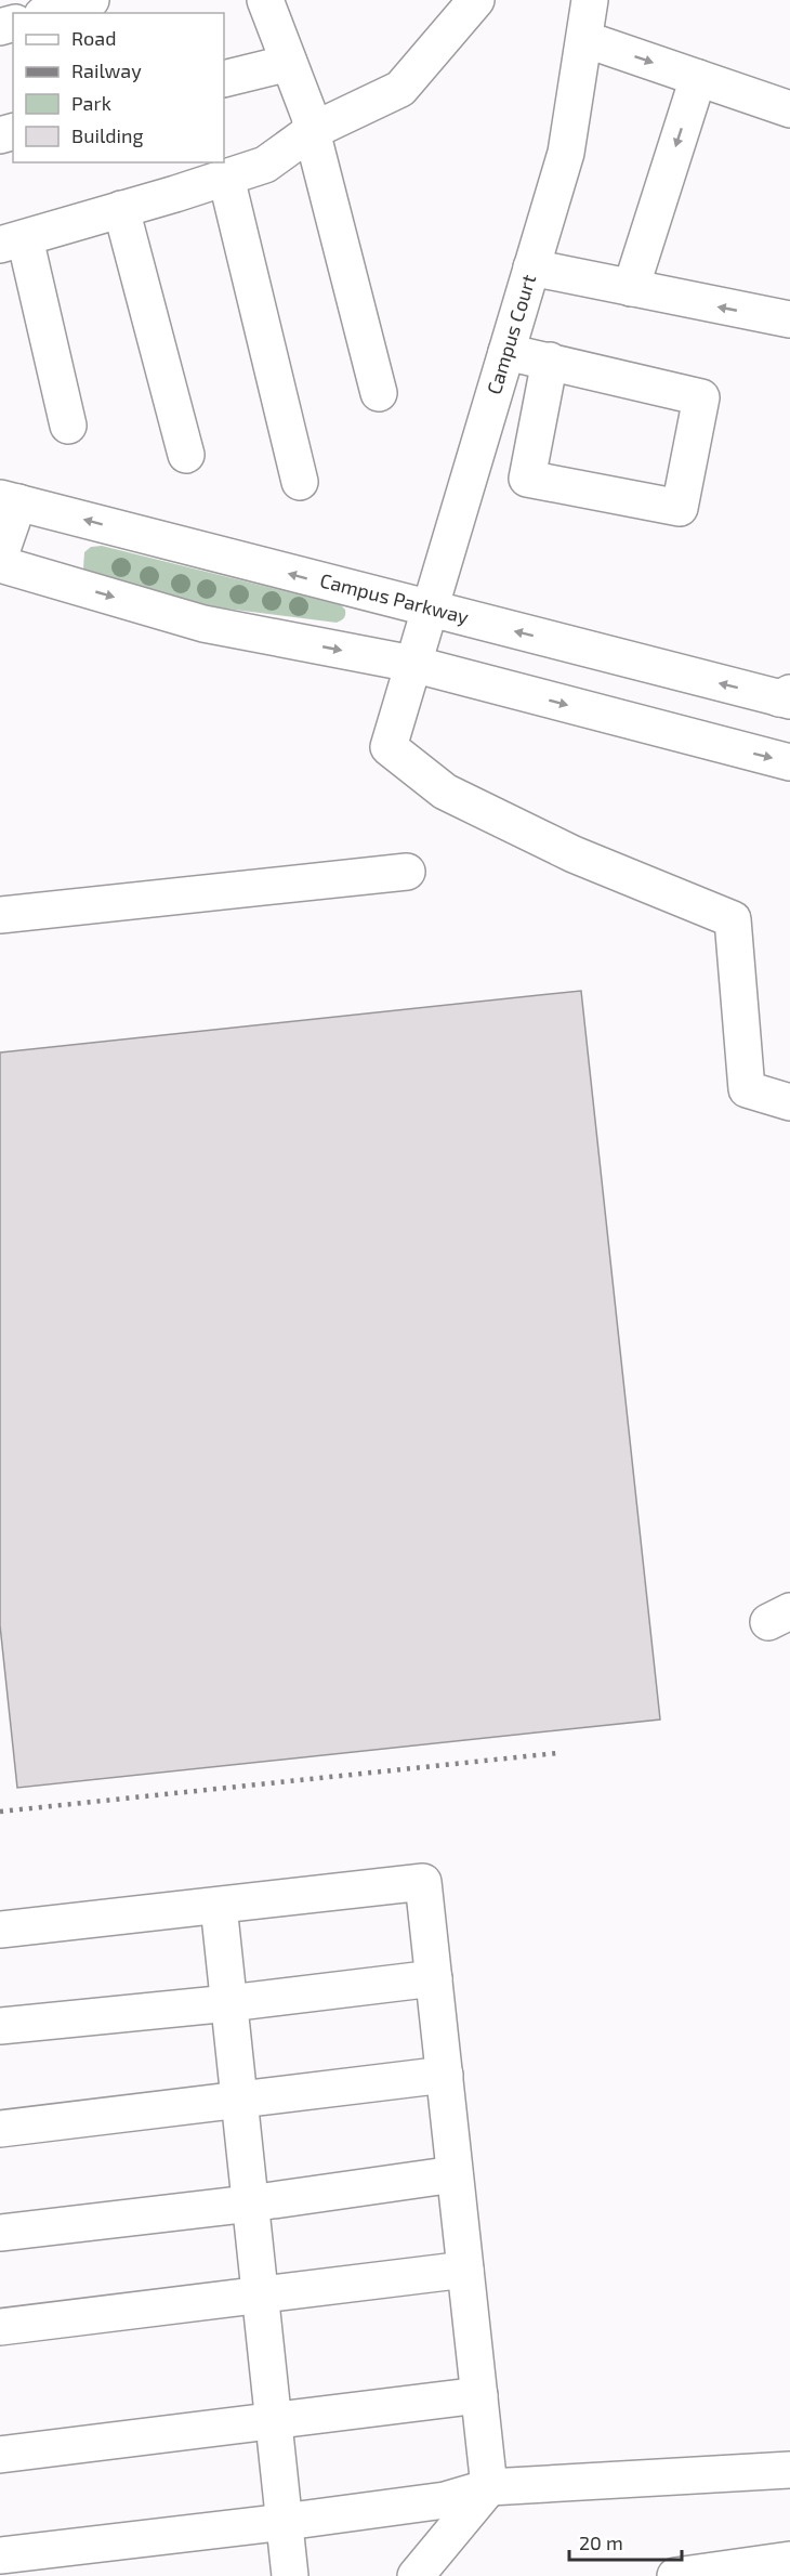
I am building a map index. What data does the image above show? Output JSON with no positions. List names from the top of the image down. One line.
{"streets":{"street":["Campus Court","Campus Parkway"]},"crossings":[["Campus Court","Campus Parkway"]],"legend":["Road","Railway","Park","Building"],"scale_bar":"20 m"}
